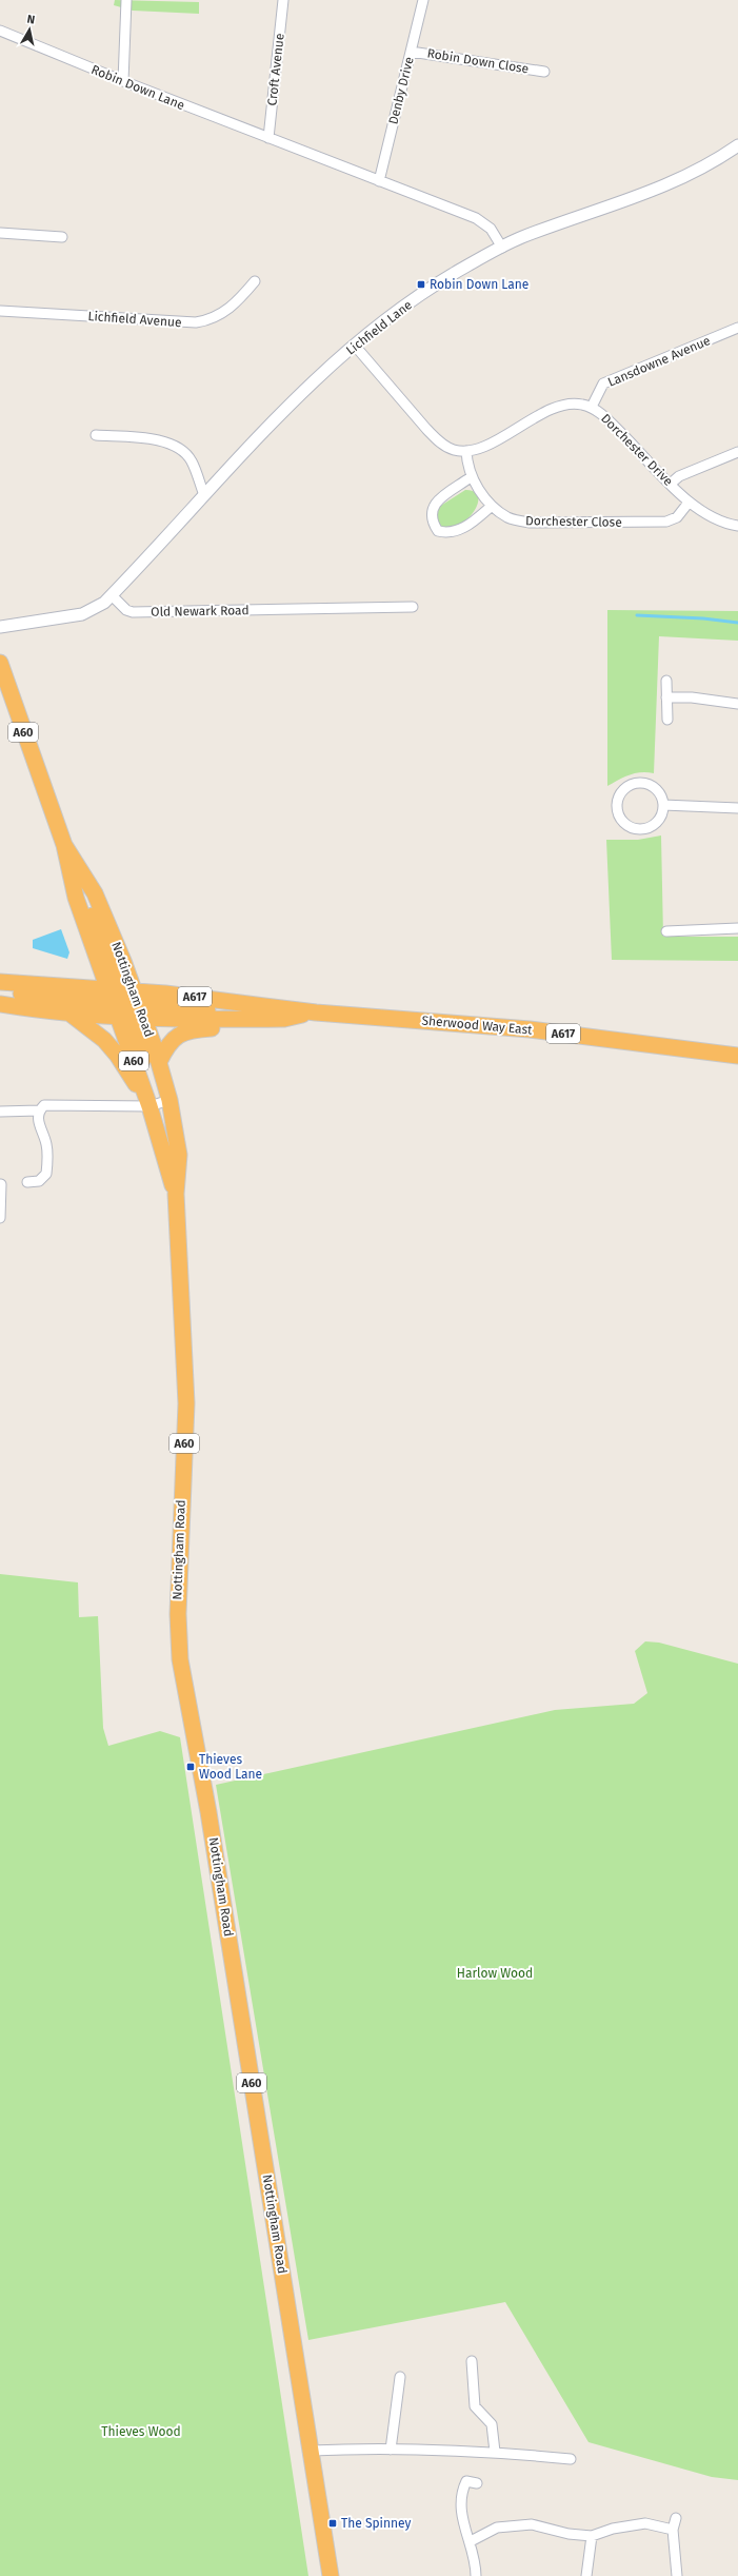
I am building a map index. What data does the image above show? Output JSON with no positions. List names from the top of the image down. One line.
{"streets":{"highway":["A60","Nottingham Road","A617","Sherwood Way East"],"street":["Robin Down Close","Croft Avenue","Robin Down Lane","Denby Drive","Lichfield Avenue","Lichfield Lane","Lansdowne Avenue","Dorchester Drive","Dorchester Close","Old Newark Road"]},"crossings":[["Robin Down Close","Denby Drive"],["Croft Avenue","Robin Down Lane"],["Robin Down Lane","Denby Drive"],["Robin Down Lane","Lichfield Lane"],["Lichfield Lane","Dorchester Drive"],["Lichfield Lane","Old Newark Road"],["Lansdowne Avenue","Dorchester Drive"],["Dorchester Drive","Dorchester Close"],["Nottingham Road","A617"],["Nottingham Road","Sherwood Way East"],["A617","Sherwood Way East"]],"parks":["Harlow Wood","Thieves Wood"],"places":{"transit":["Robin Down Lane","Thieves Wood Lane","The Spinney"]},"north":"top"}
